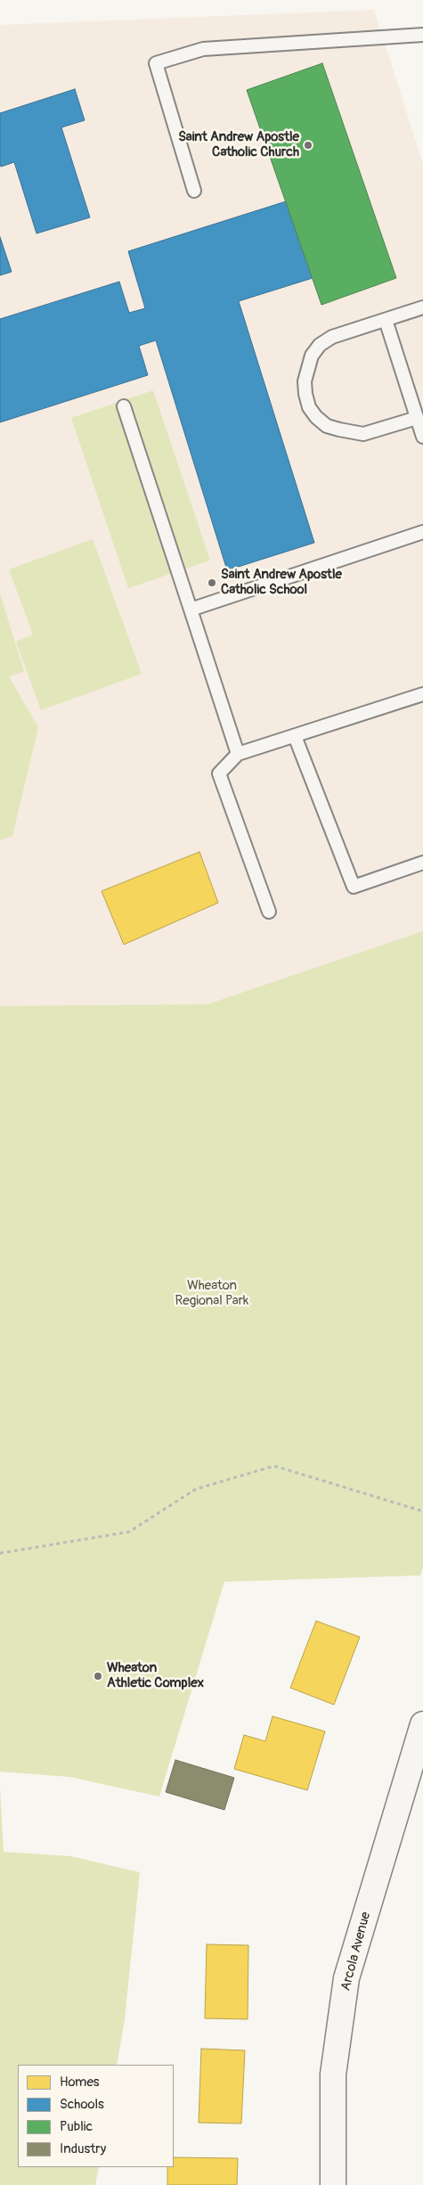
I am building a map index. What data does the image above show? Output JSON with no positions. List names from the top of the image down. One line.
{"streets":{"street":["Arcola Avenue"]},"parks":["Wheaton Regional Park"],"places":["Saint Andrew Apostle Catholic Church","Saint Andrew Apostle Catholic School","Wheaton Athletic Complex"],"legend":["Homes","Schools","Public","Industry"]}
